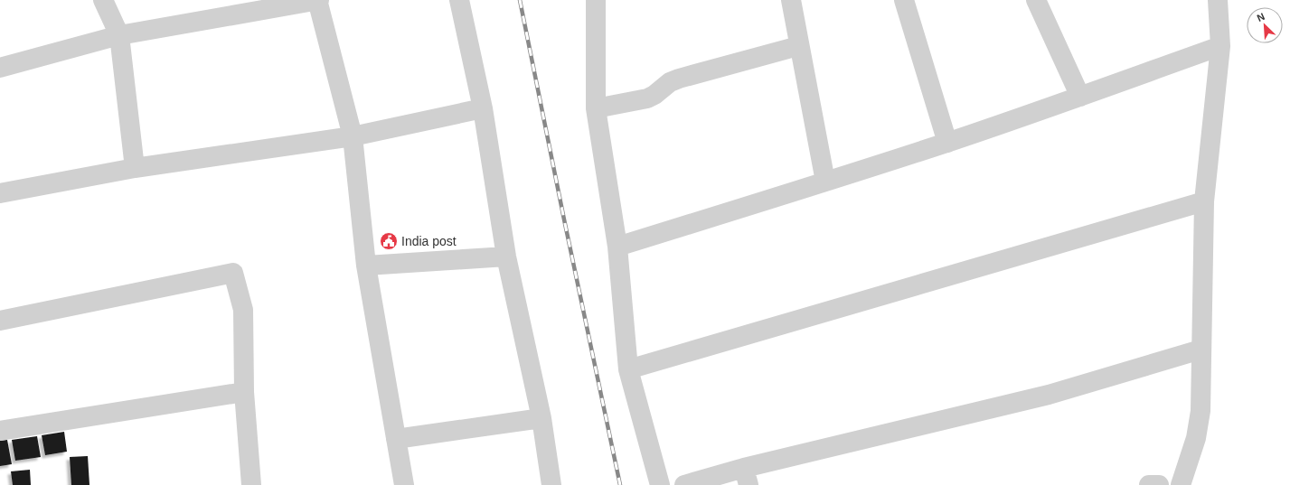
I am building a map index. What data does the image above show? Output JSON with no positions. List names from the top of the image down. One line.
{"places":{"public building":["India post"]},"north":"top left"}
